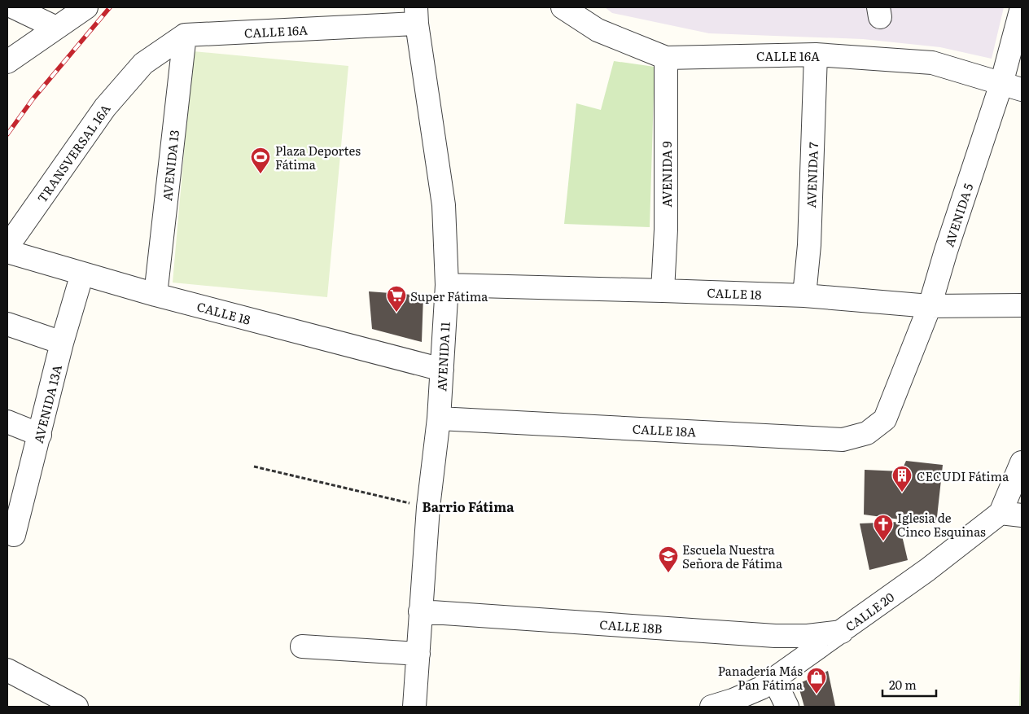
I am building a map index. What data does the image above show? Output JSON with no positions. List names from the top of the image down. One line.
{"streets":{"street":["CALLE 16A","TRANSVERSAL 16A","AVENIDA 13","AVENIDA 9","AVENIDA 7","AVENIDA 5","CALLE 18","AVENIDA 11","AVENIDA 13A","CALLE 18A","CALLE 20","CALLE 18B"]},"crossings":[["CALLE 16A","TRANSVERSAL 16A"],["CALLE 16A","AVENIDA 13"],["CALLE 16A","AVENIDA 9"],["CALLE 16A","AVENIDA 7"],["CALLE 16A","AVENIDA 5"],["CALLE 16A","AVENIDA 11"],["TRANSVERSAL 16A","AVENIDA 13"],["AVENIDA 13","CALLE 18"],["AVENIDA 9","CALLE 18"],["AVENIDA 7","CALLE 18"],["AVENIDA 5","CALLE 18"],["AVENIDA 5","CALLE 18A"],["CALLE 18","AVENIDA 11"],["CALLE 18","AVENIDA 13A"],["AVENIDA 11","CALLE 18A"],["AVENIDA 11","CALLE 18B"],["CALLE 20","CALLE 18B"]],"districts":["Barrio Fátima"],"places":{"sports":["Plaza Deportes Fátima"],"supermarket":["Super Fátima"],"building":["CECUDI Fátima"],"church":["Iglesia de Cinco Esquinas"],"school or university":["Escuela Nuestra Señora de Fátima"],"shop":["Panadería Más Pan Fátima"]},"scale_bar":"20 m"}
